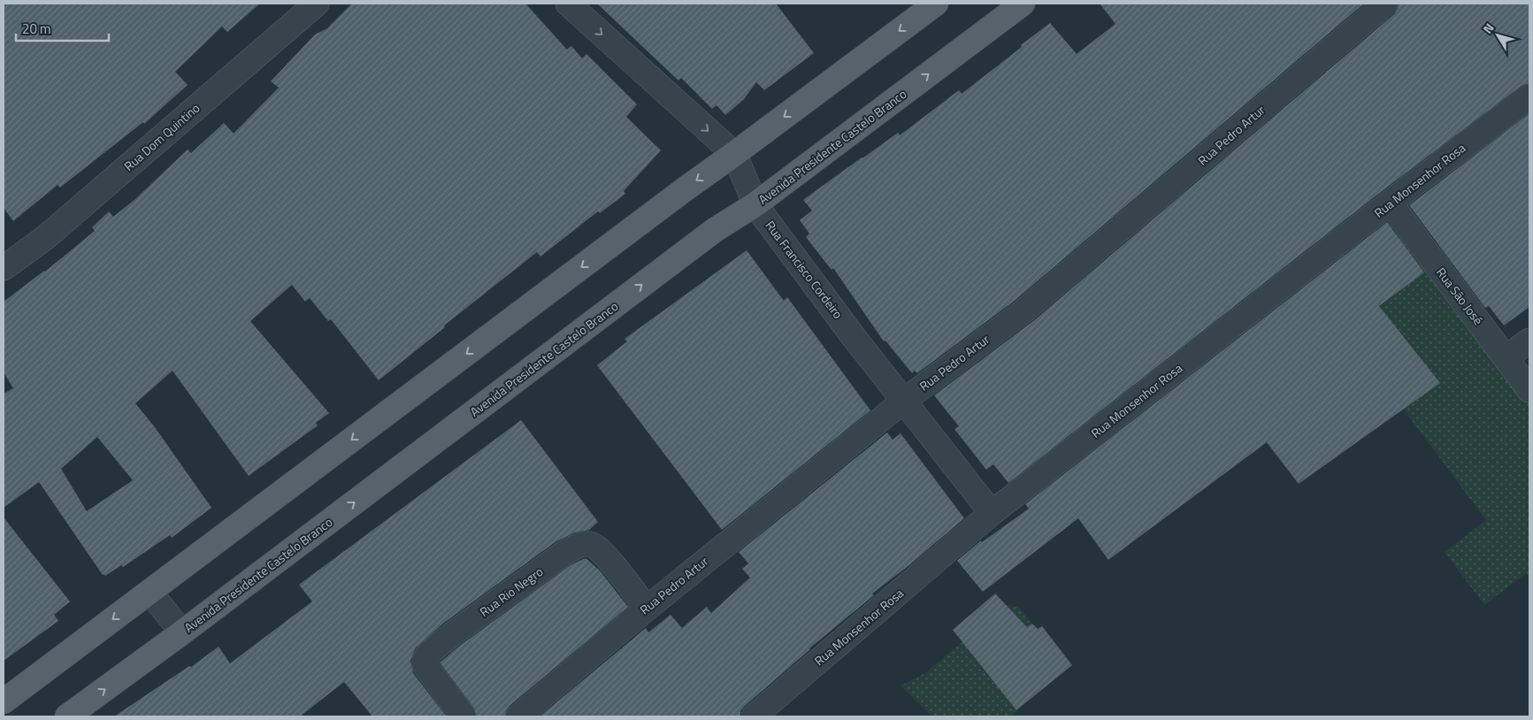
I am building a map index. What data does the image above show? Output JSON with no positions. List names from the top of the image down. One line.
{"streets":{"main road":["Avenida Presidente Castelo Branco"],"street":["Rua Pedro Artur","Rua Dom Quintino","Rua Monsenhor Rosa","Rua Francisco Cordeiro","Rua São José","Rua Rio Negro"]},"crossings":[["Rua Pedro Artur","Rua Francisco Cordeiro"],["Rua Pedro Artur","Rua Rio Negro"],["Avenida Presidente Castelo Branco","Rua Francisco Cordeiro"],["Rua Monsenhor Rosa","Rua Francisco Cordeiro"],["Rua Monsenhor Rosa","Rua São José"]],"scale_bar":"20 m","north":"top left"}
